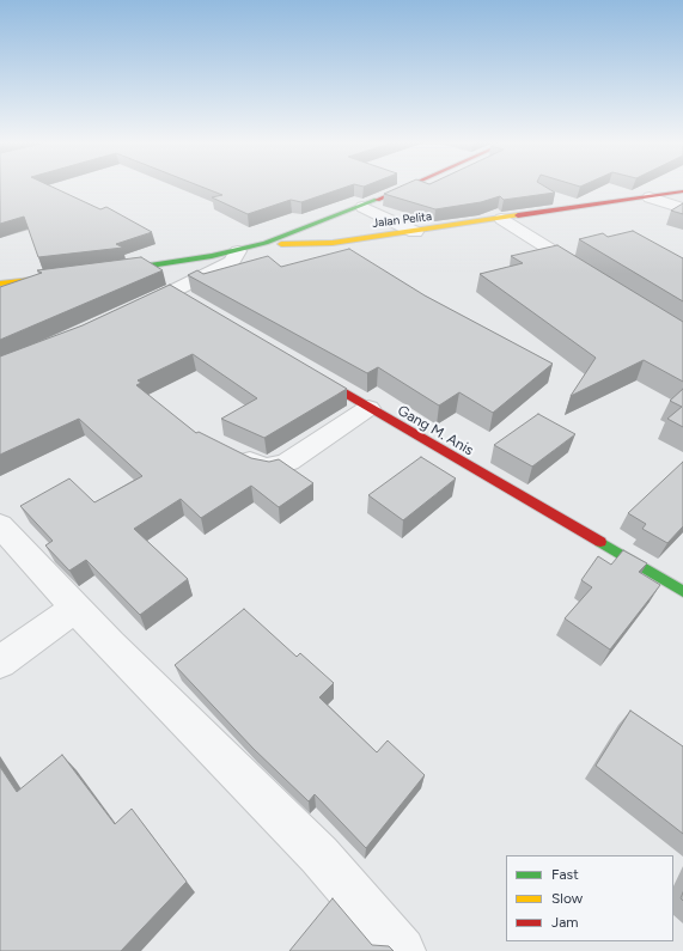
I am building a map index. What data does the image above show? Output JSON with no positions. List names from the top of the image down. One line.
{"streets":{"street":["Jalan Pelita","Gang M. Anis"]},"legend":["Fast","Slow","Jam"]}
